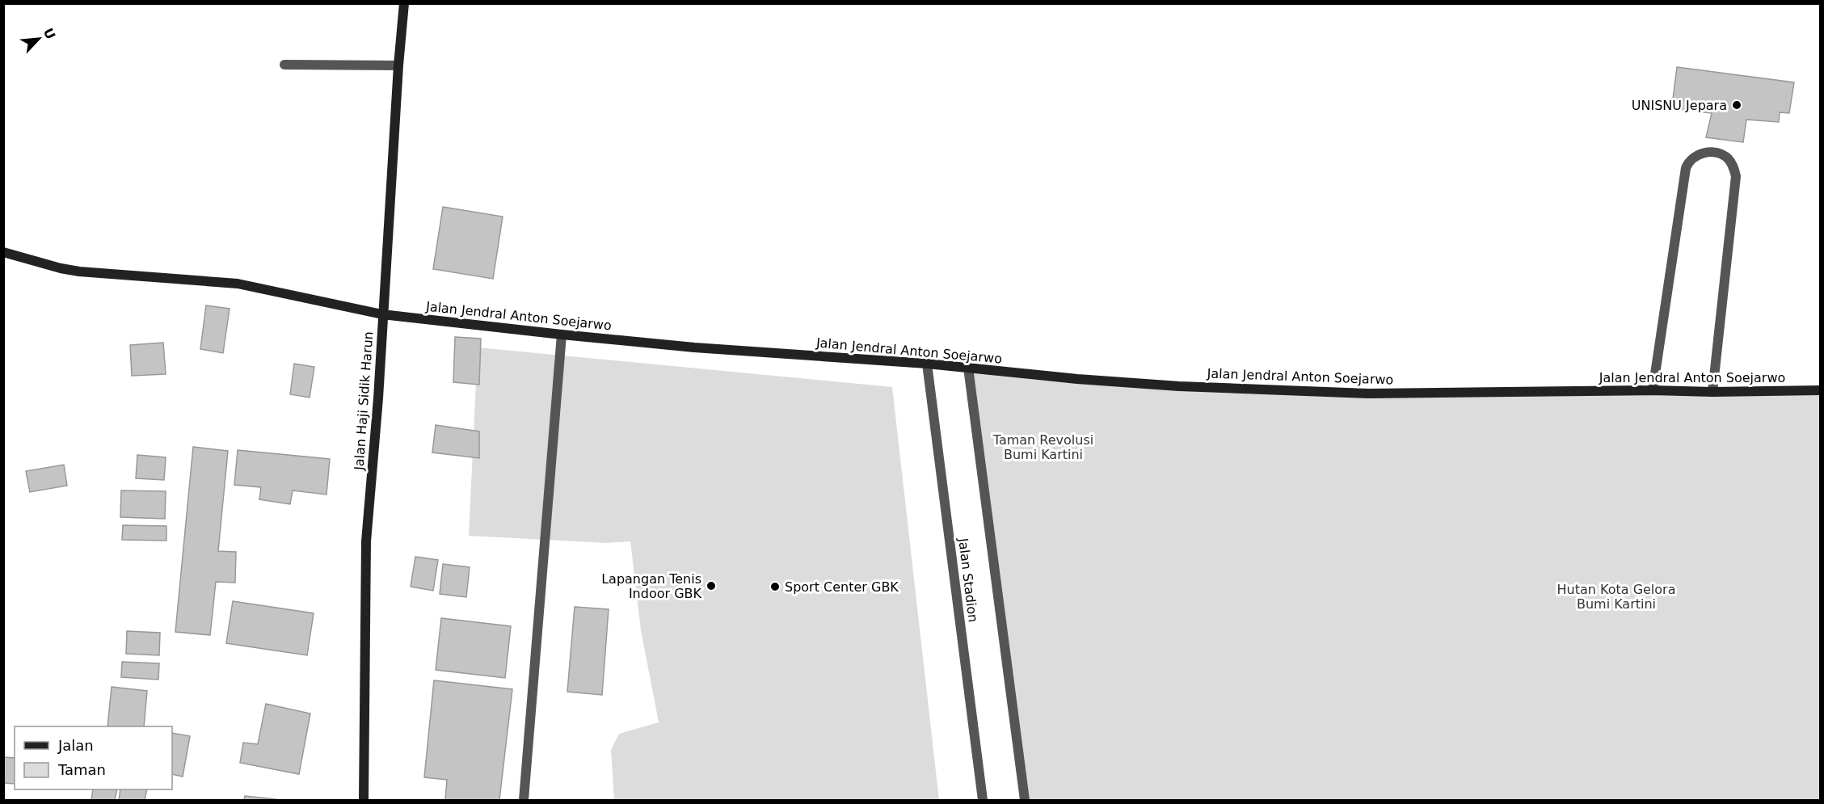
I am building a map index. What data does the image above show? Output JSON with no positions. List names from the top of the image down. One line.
{"streets":{"street":["Jalan Jendral Anton Soejarwo","Jalan Haji Sidik Harun","Jalan Stadion"]},"crossings":[["Jalan Jendral Anton Soejarwo","Jalan Haji Sidik Harun"],["Jalan Jendral Anton Soejarwo","Jalan Stadion"]],"parks":["Taman Revolusi Bumi Kartini","Hutan Kota Gelora Bumi Kartini"],"places":["UNISNU Jepara","Lapangan Tenis Indoor GBK","Sport Center GBK"],"legend":["Jalan","Taman"],"north":"top right"}
